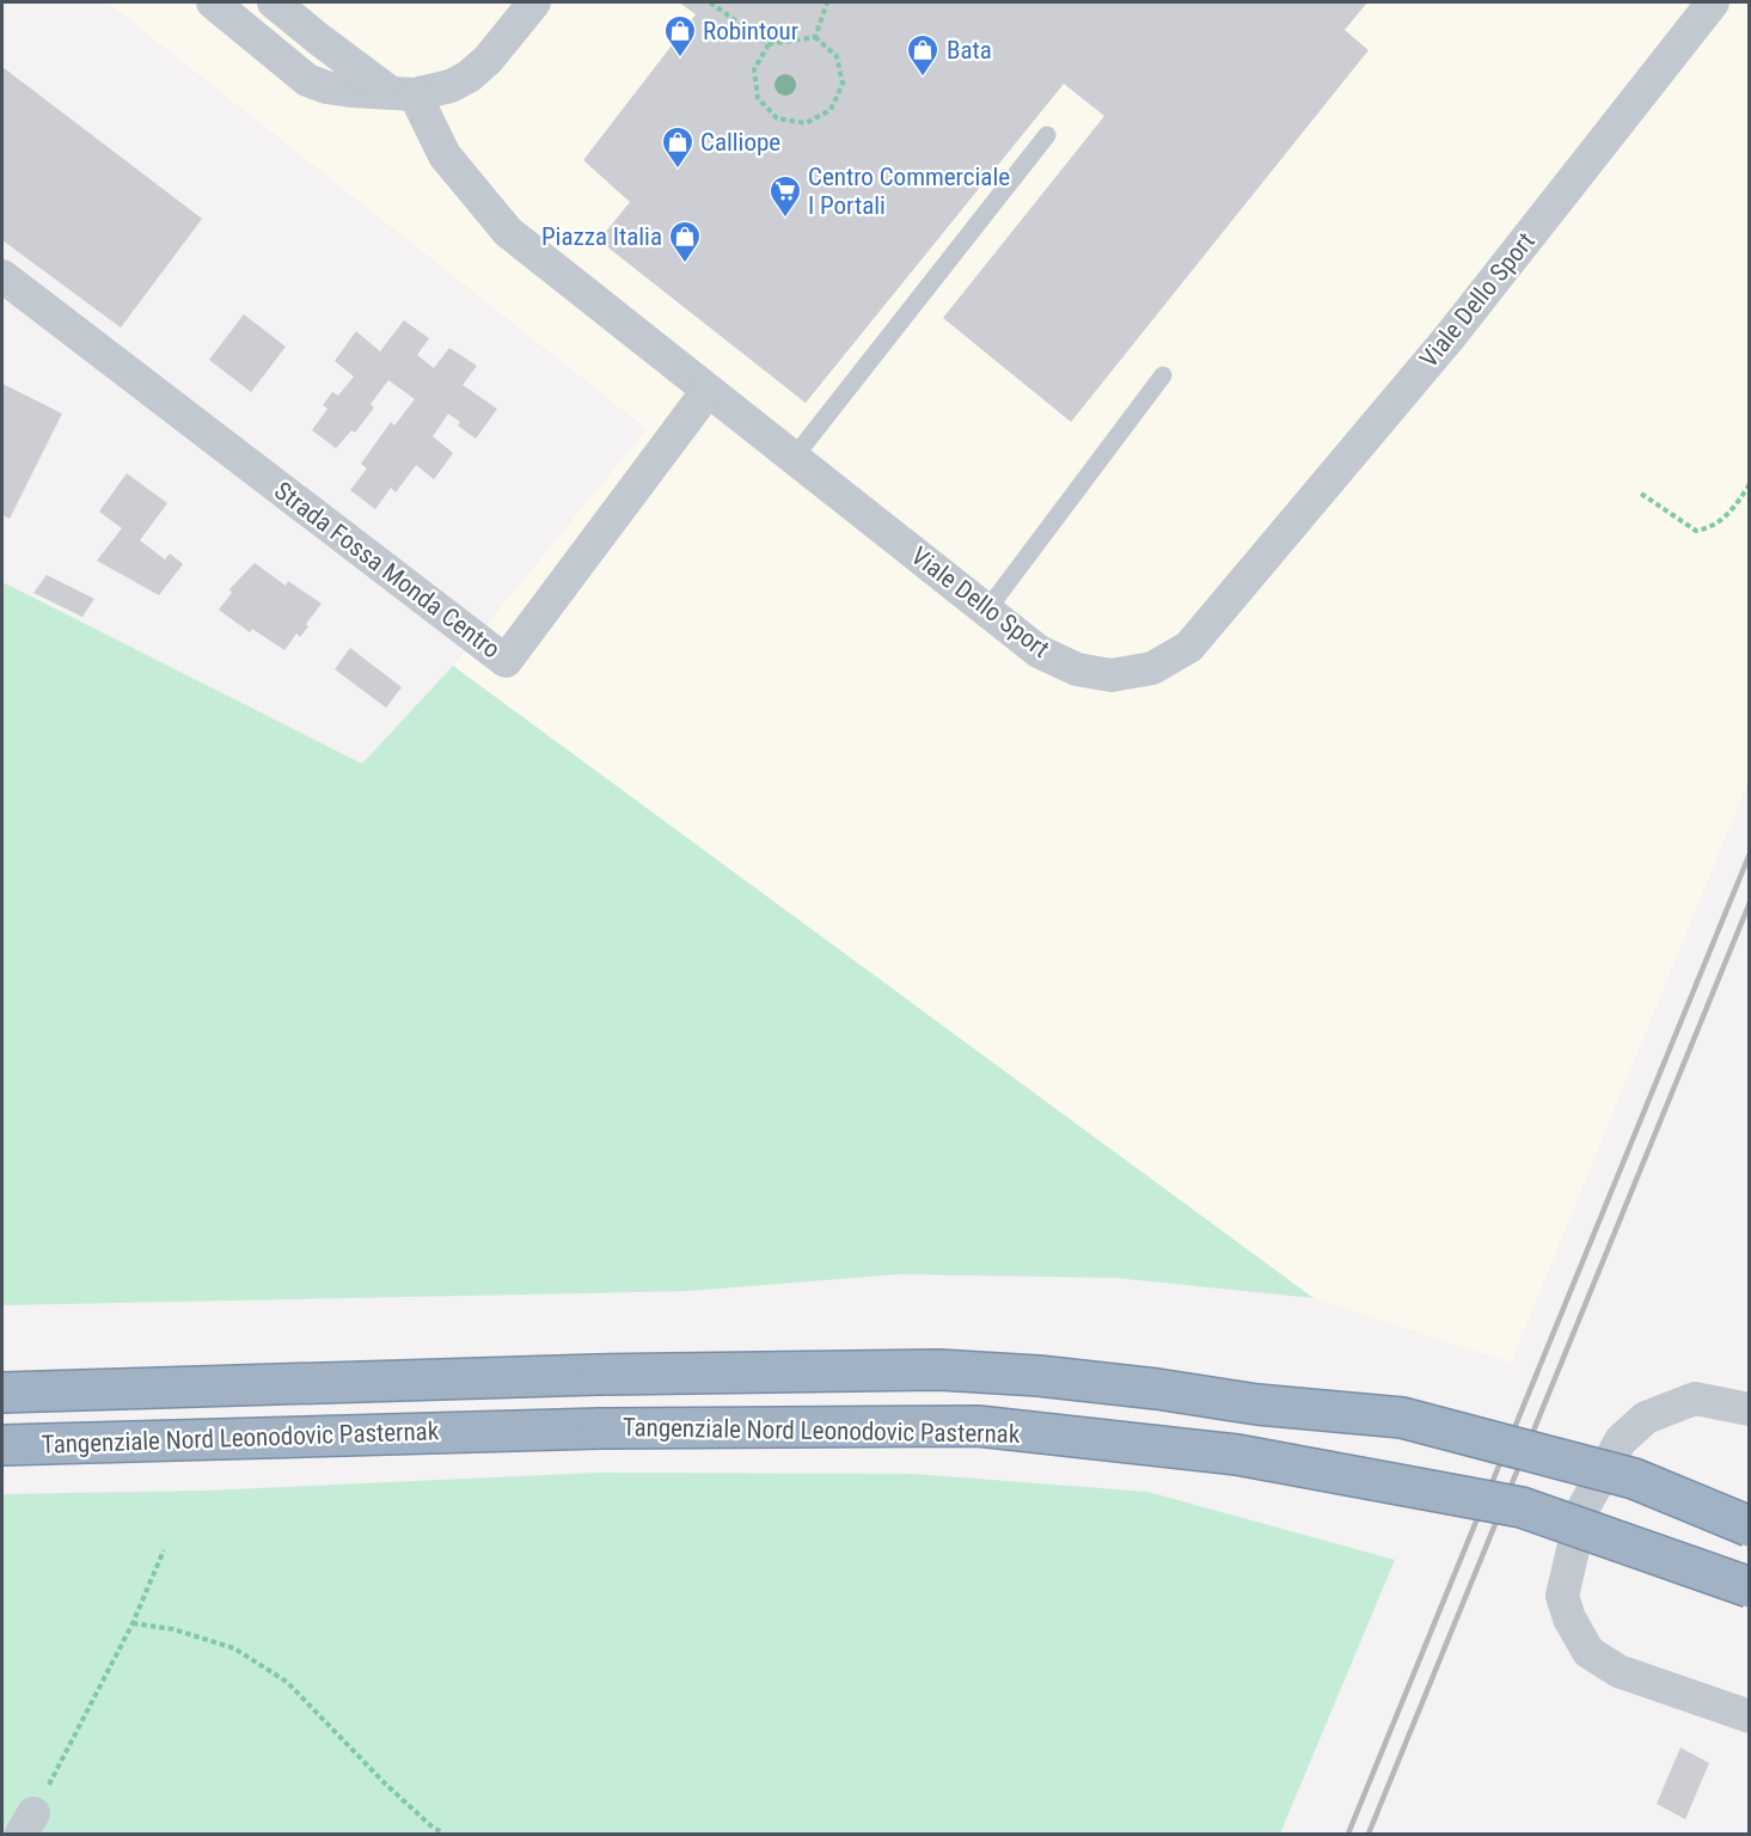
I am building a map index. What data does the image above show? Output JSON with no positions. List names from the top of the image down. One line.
{"streets":{"highway":["Tangenziale Nord Leonodovic Pasternak"],"street":["Viale Dello Sport","Strada Fossa Monda Centro"]},"crossings":[["Viale Dello Sport","Strada Fossa Monda Centro"]],"places":{"shop":["Robintour","Bata","Calliope","Piazza Italia"],"supermarket":["Centro Commerciale I Portali"]}}
